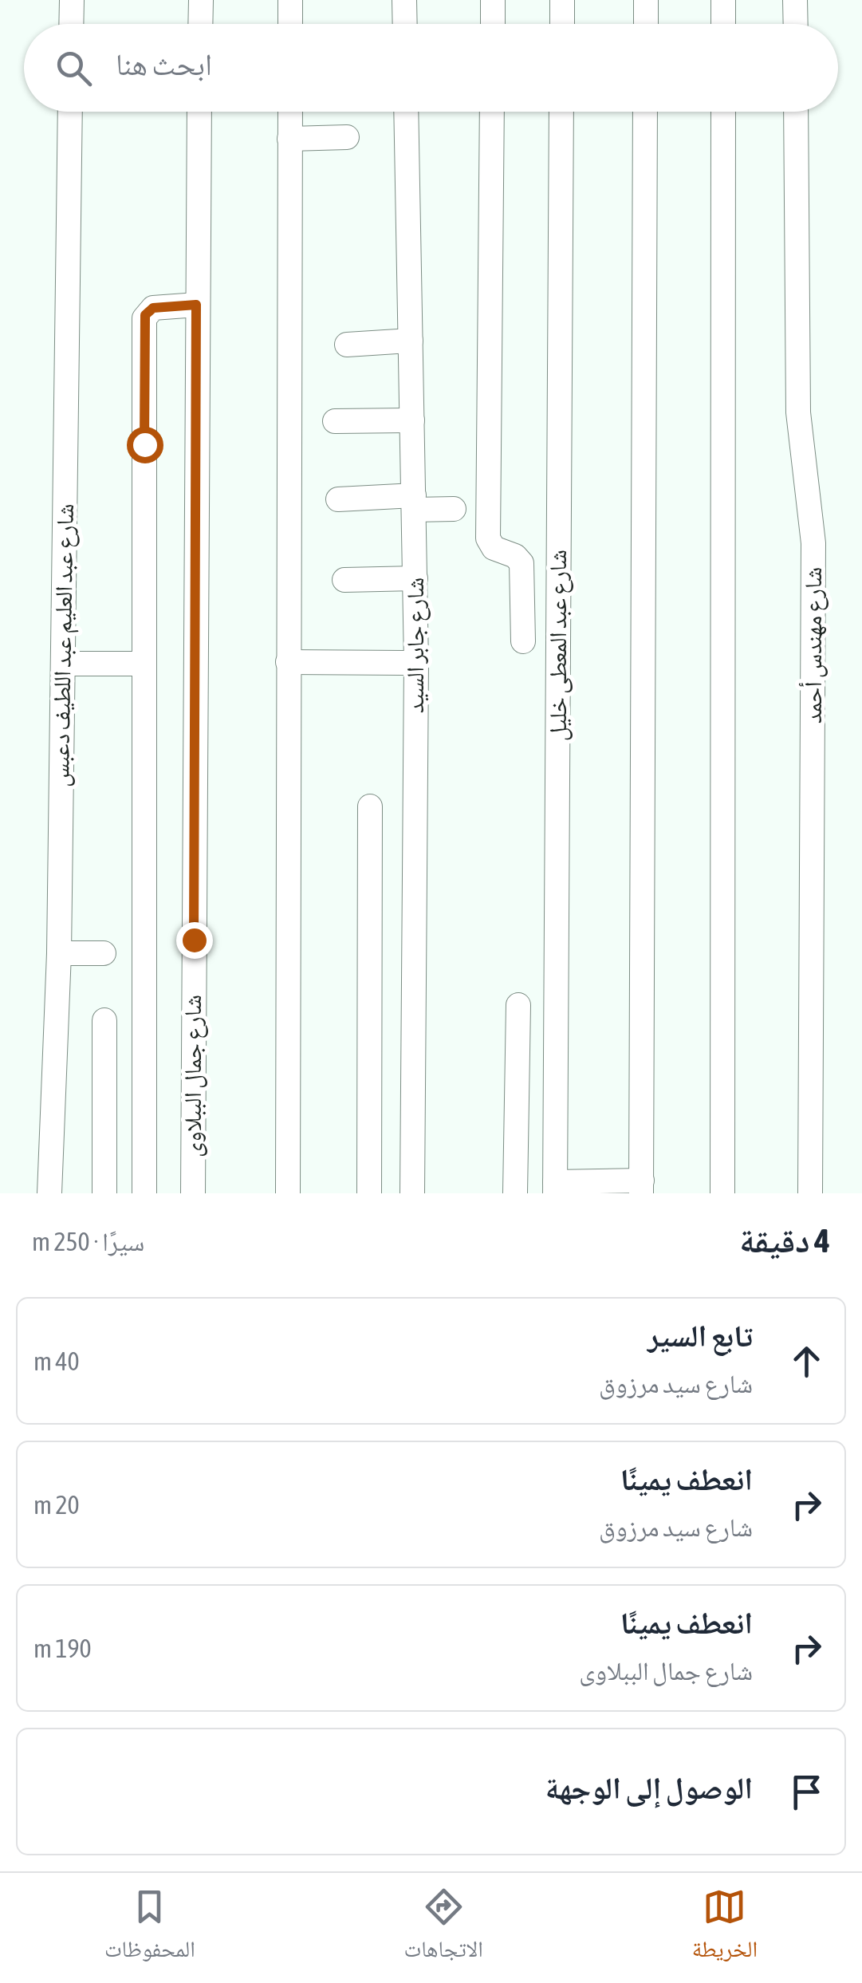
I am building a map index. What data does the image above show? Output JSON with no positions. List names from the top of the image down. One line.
{"streets":{"street":["شارع عبد العليم عبد اللطيف دعبس","شارع جابر السيد","شارع عبد المعطى خليل","شارع مهندس أحمد","شارع جمال الببلاوى"]},"page":{"search":"ابحث هنا","heading":["4 دقيقة","سيرًا · 250 m"],"list":[["تابع السير","شارع سيد مرزوق","40 m"],["انعطف يمينًا","شارع سيد مرزوق","20 m"],["انعطف يمينًا","شارع جمال الببلاوى","190 m"],"الوصول إلى الوجهة"],"nav":["الخريطة","الاتجاهات","المحفوظات"]}}
